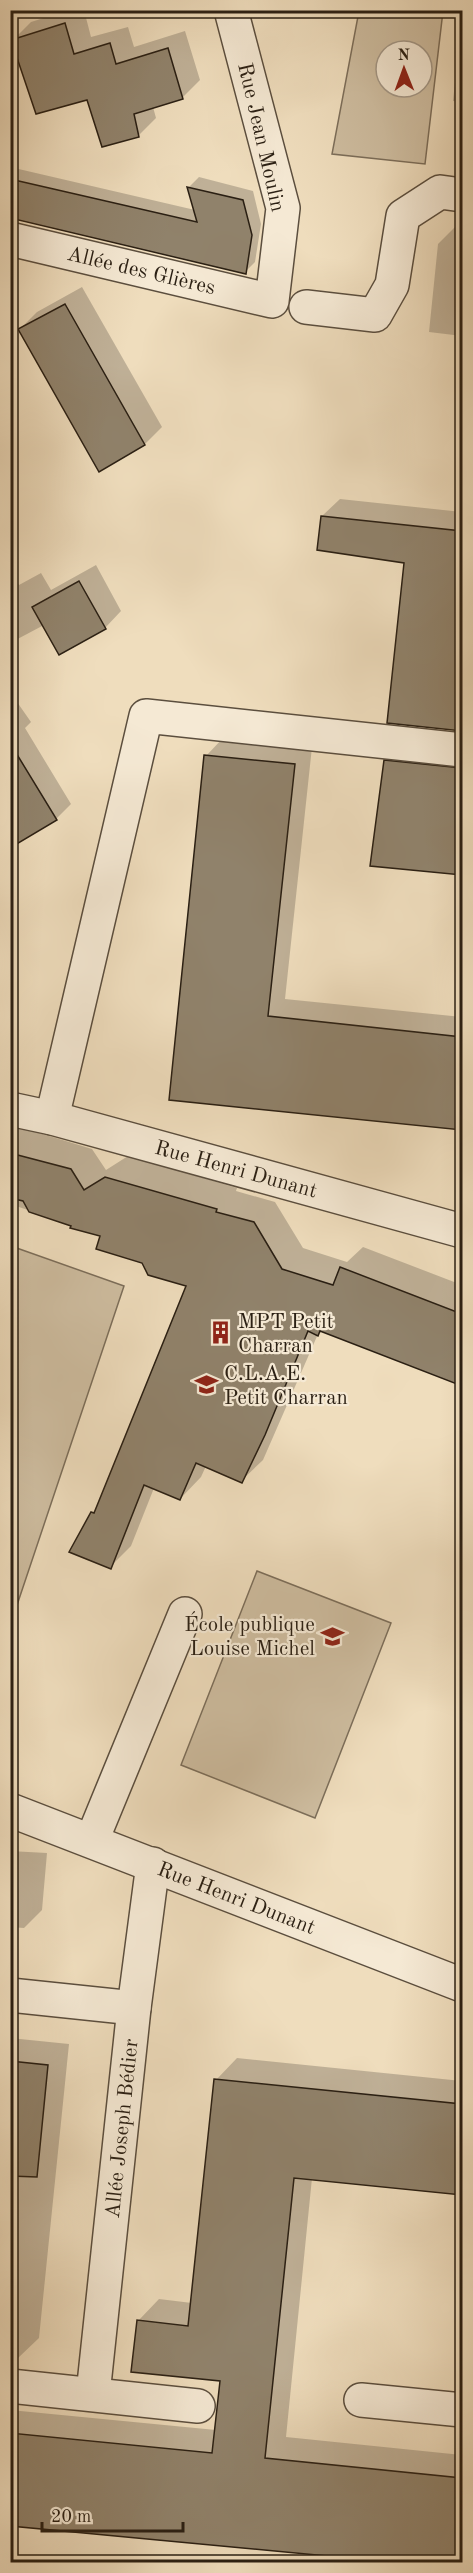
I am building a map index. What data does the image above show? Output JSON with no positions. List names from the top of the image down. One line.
{"streets":{"street":["Rue Jean Moulin","Allée des Glières","Rue Henri Dunant","Allée Joseph Bédier"]},"crossings":[["Rue Jean Moulin","Allée des Glières"],["Rue Henri Dunant","Allée Joseph Bédier"]],"places":{"building":["MPT Petit Charran"],"school or university":["C.L.A.E. Petit Charran","École publique Louise Michel"]},"scale_bar":"20 m","north":"top"}
